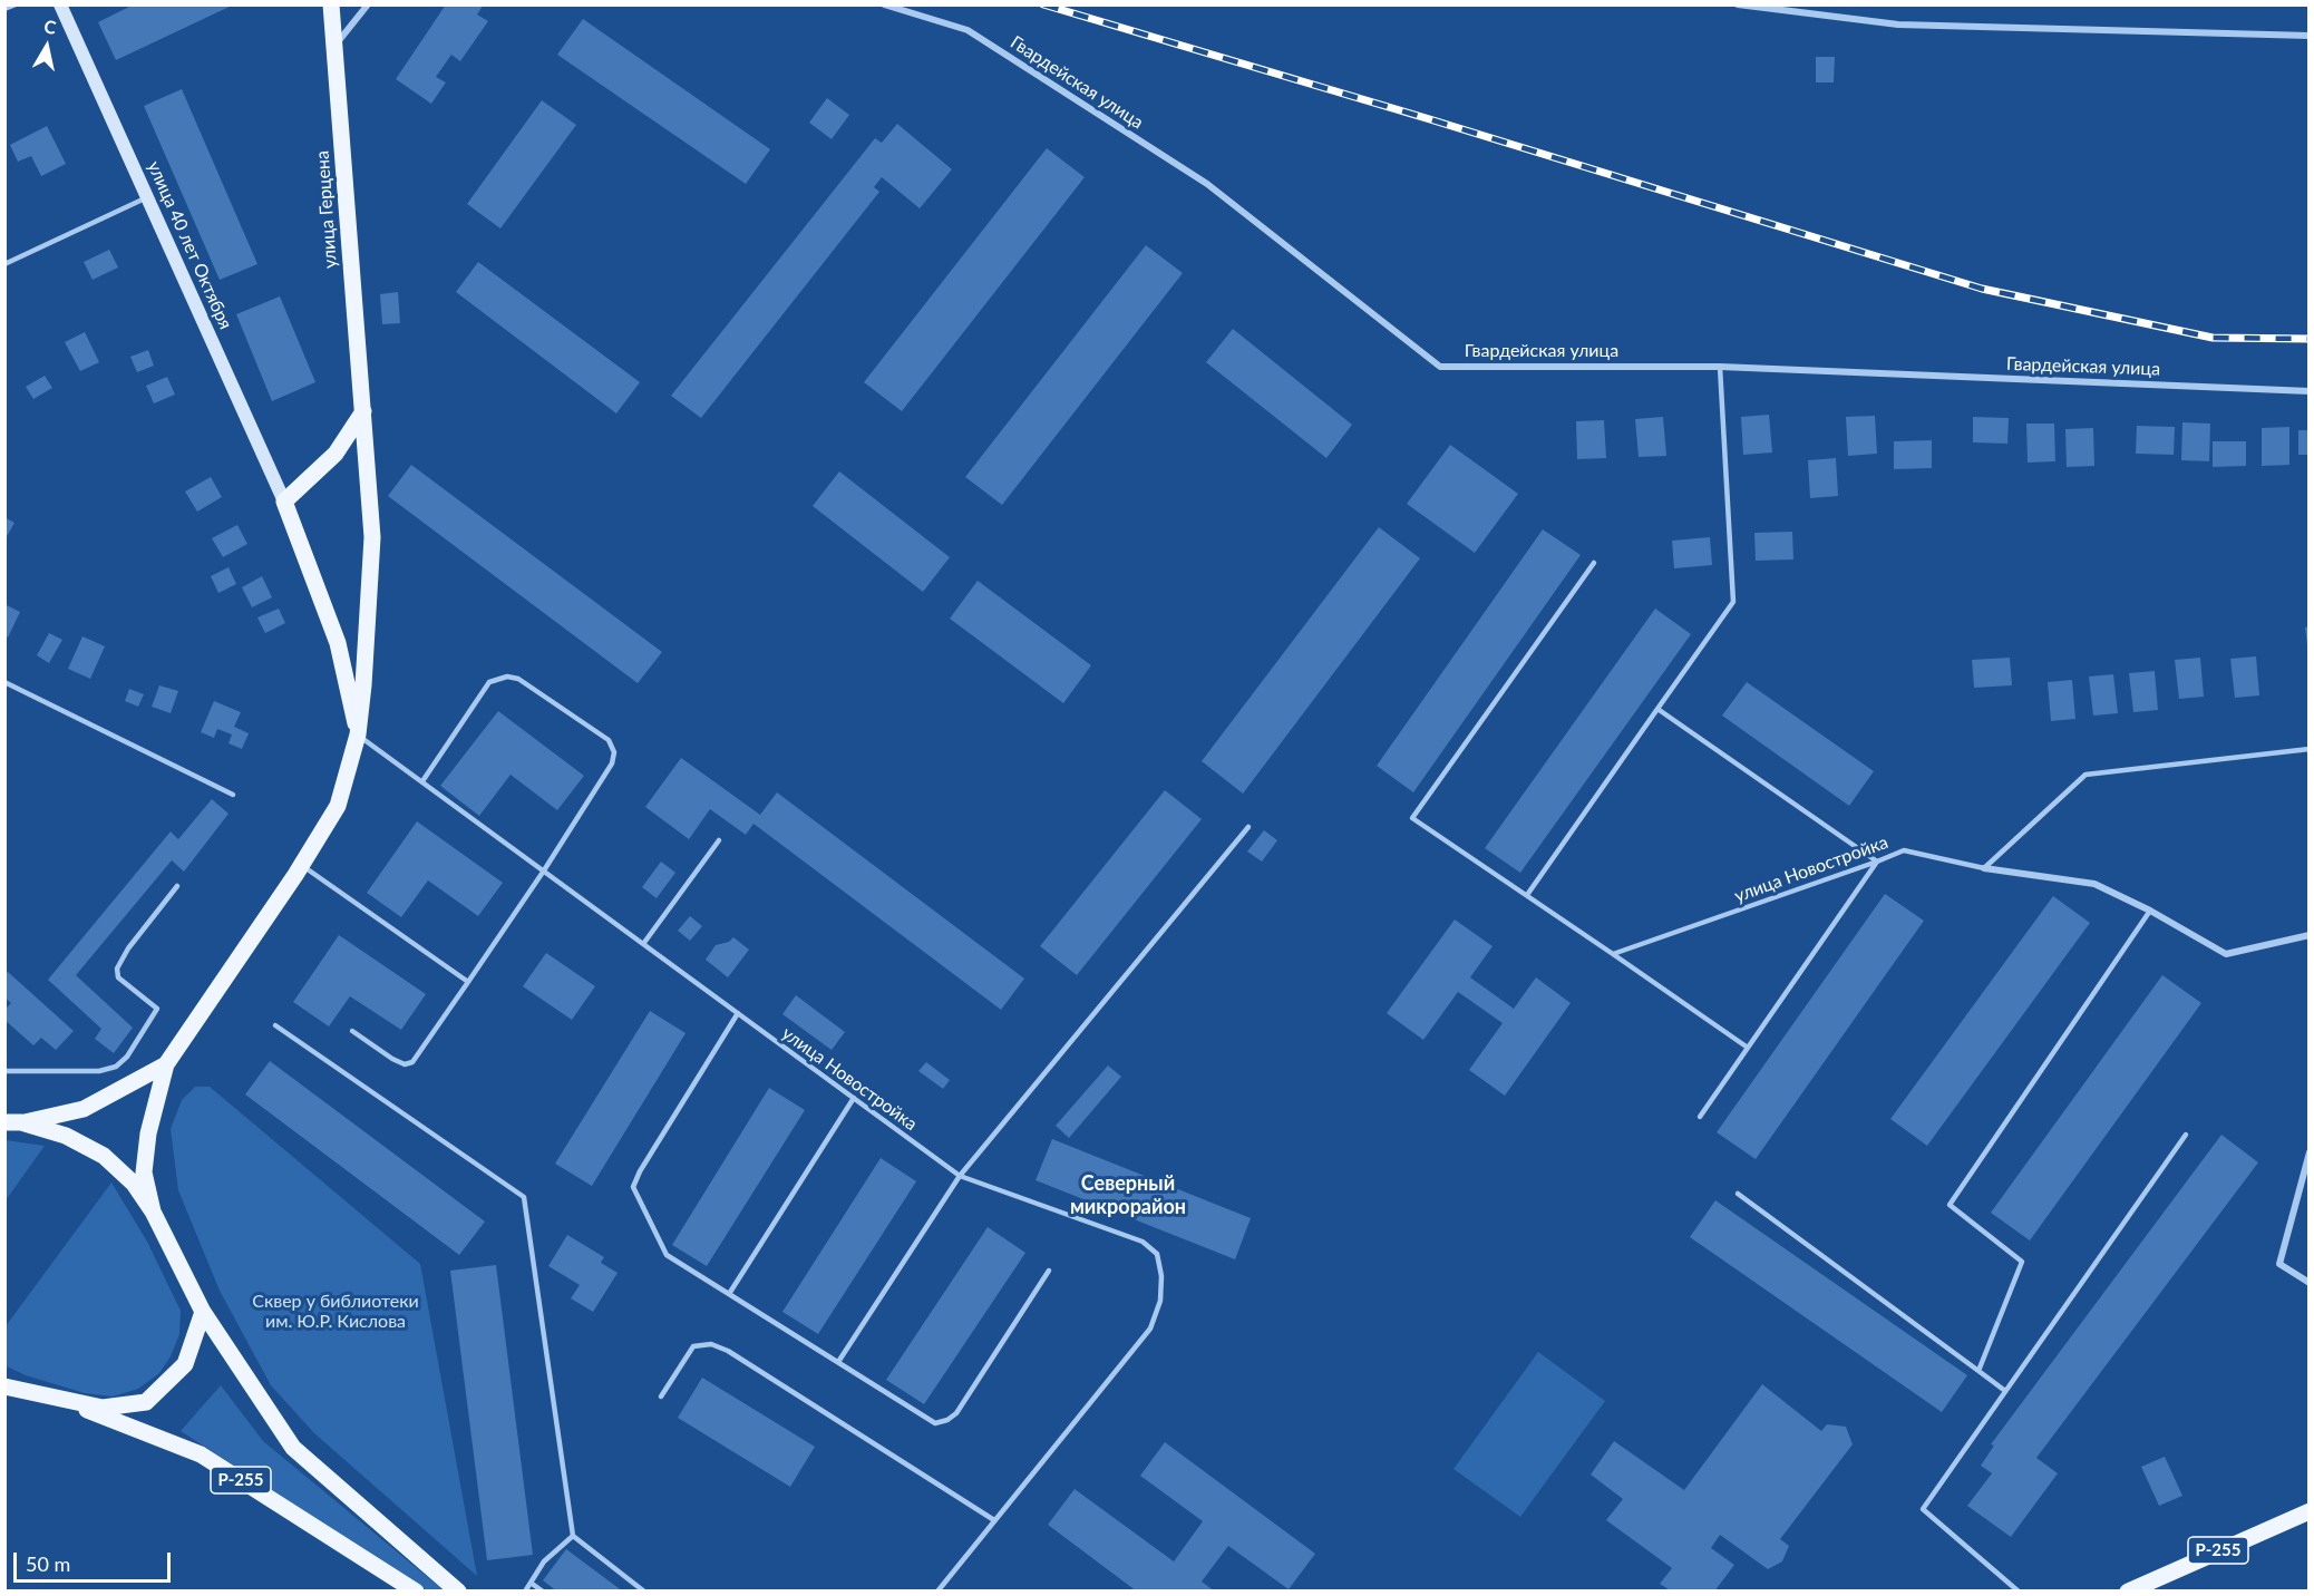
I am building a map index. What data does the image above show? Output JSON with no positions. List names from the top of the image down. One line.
{"streets":{"main road":["улица Герцена","улица 40 лет Октября","Р-255"],"street":["Гвардейская улица"],"lane":["улица Новостройка"]},"crossings":[["улица Герцена","улица Новостройка"]],"districts":["Северный микрорайон"],"parks":["Сквер у библиотеки им. Ю.Р. Кислова"],"scale_bar":"50 m","north":"top"}
